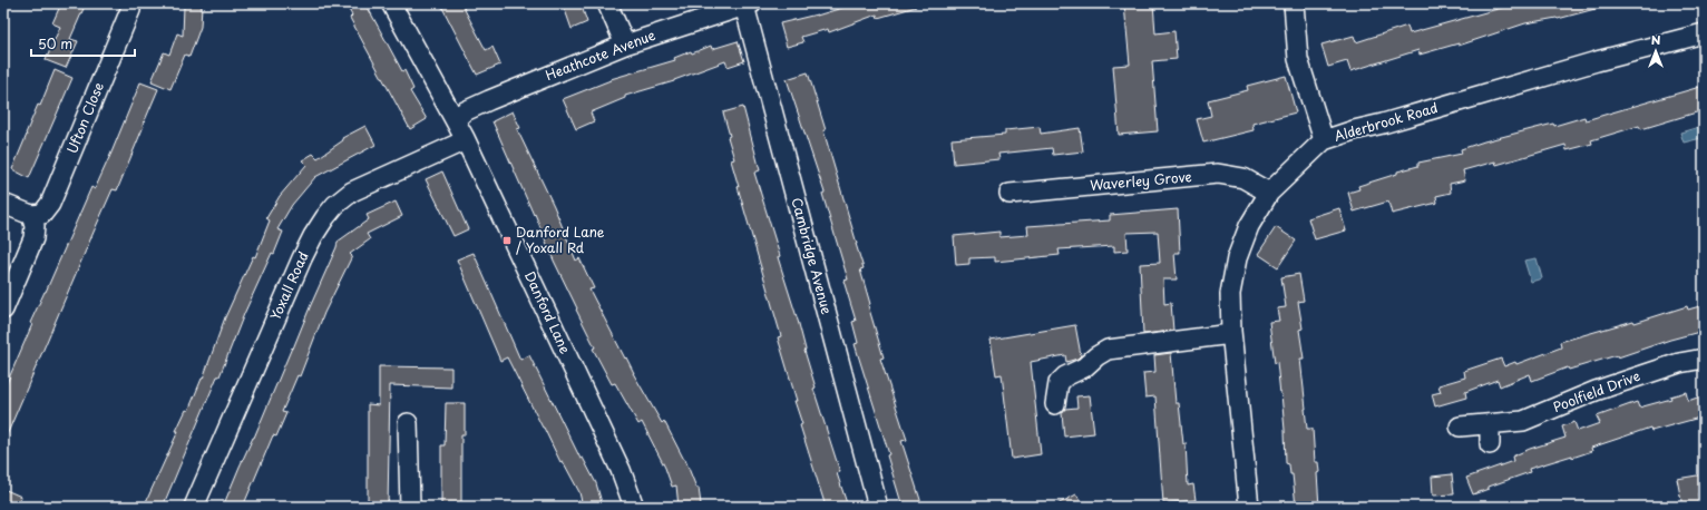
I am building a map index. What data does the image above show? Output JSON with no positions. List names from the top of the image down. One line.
{"streets":{"street":["Heathcote Avenue","Ufton Close","Alderbrook Road","Waverley Grove","Cambridge Avenue","Yoxall Road","Danford Lane","Poolfield Drive"]},"crossings":[["Heathcote Avenue","Cambridge Avenue"],["Heathcote Avenue","Danford Lane"],["Alderbrook Road","Waverley Grove"],["Yoxall Road","Danford Lane"]],"places":{"transit":["Danford Lane / Yoxall Rd"]},"scale_bar":"50 m","north":"top"}
